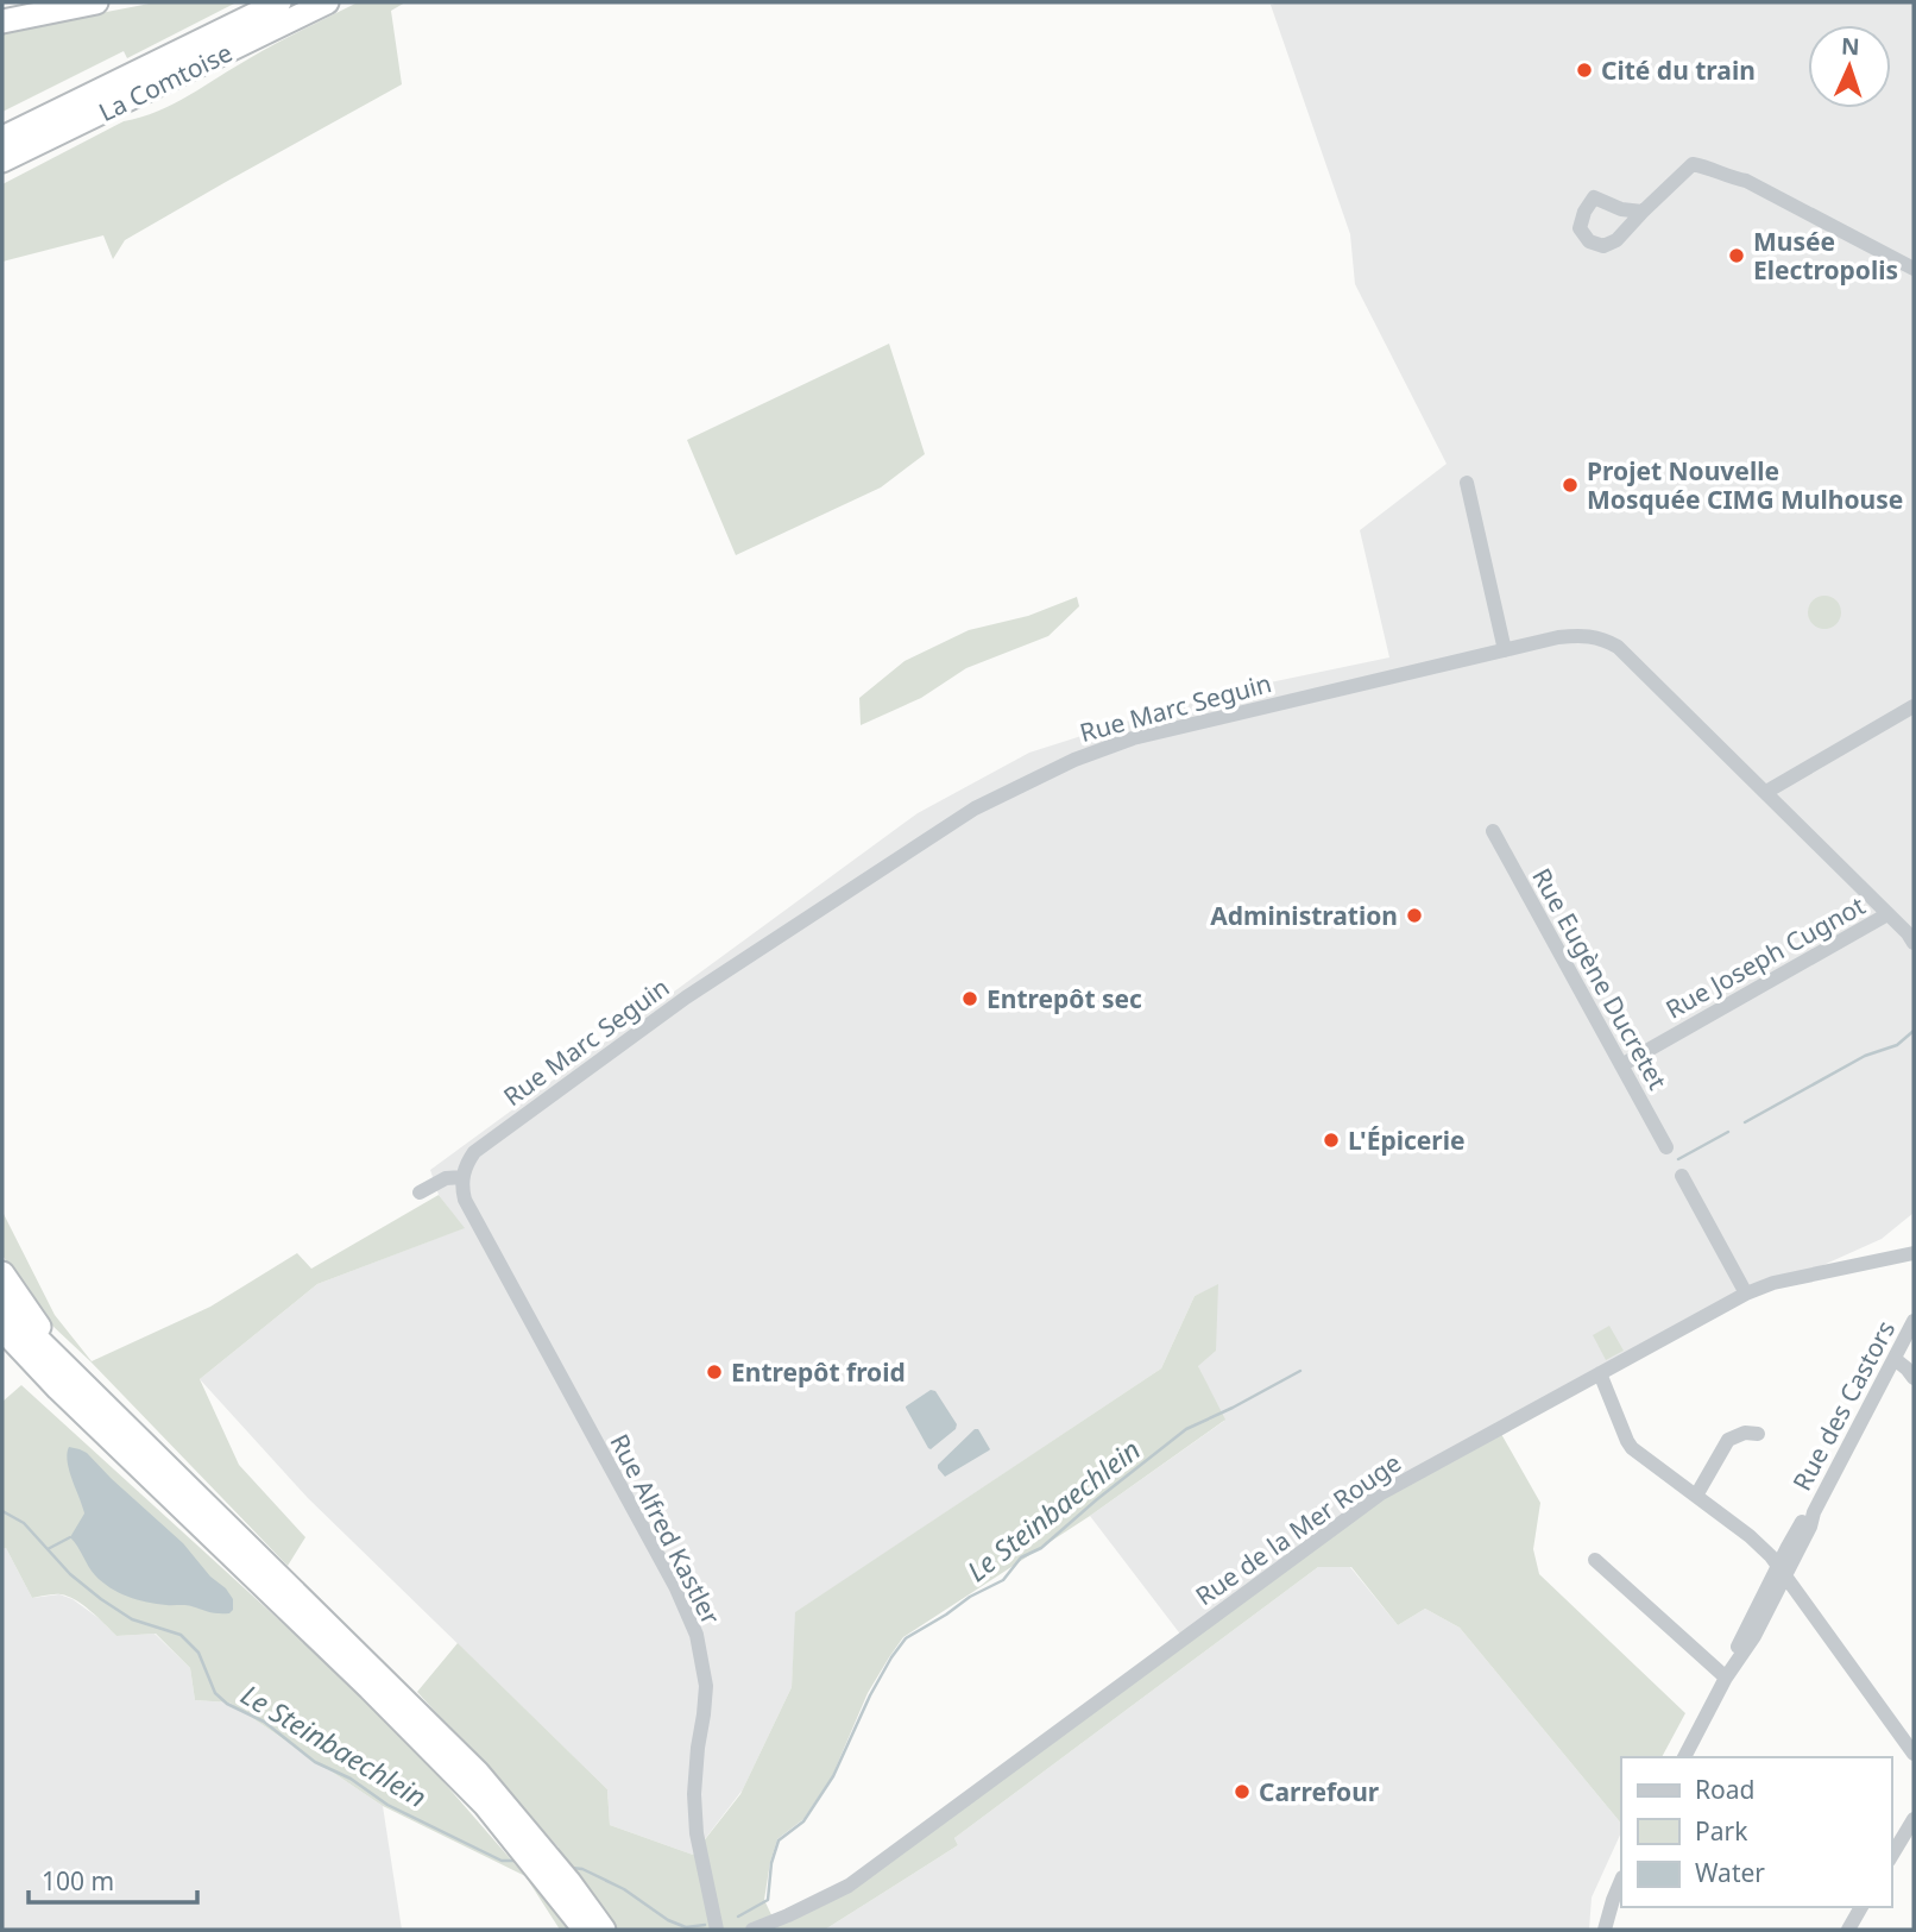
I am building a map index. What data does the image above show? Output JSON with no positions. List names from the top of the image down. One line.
{"streets":{"highway":["La Comtoise"],"street":["Rue Marc Seguin","Rue Joseph Cugnot","Rue Eugène Ducretet","Rue des Castors","Rue Alfred Kastler","Rue de la Mer Rouge"]},"crossings":[["Rue Marc Seguin","Rue Joseph Cugnot"],["Rue Marc Seguin","Rue Alfred Kastler"],["Rue Joseph Cugnot","Rue Eugène Ducretet"]],"water":["Le Steinbaechlein"],"places":["Cité du train","Musée Electropolis","Projet Nouvelle Mosquée CIMG Mulhouse","Administration","Entrepôt sec","L'Épicerie","Entrepôt froid","Carrefour"],"legend":["Road","Park","Water"],"scale_bar":"100 m","north":"top"}
